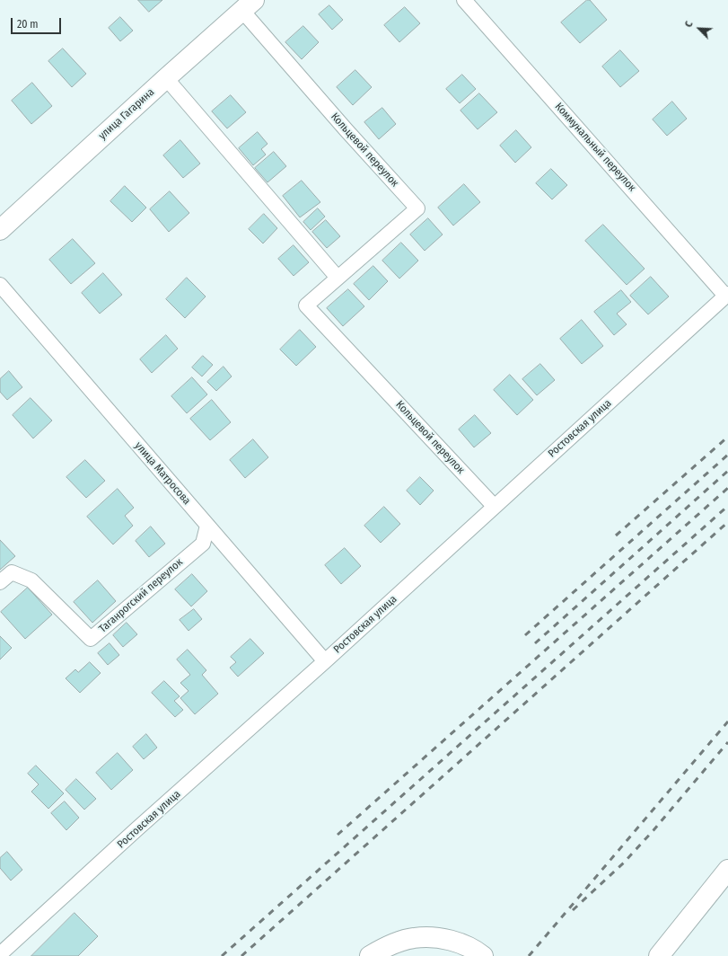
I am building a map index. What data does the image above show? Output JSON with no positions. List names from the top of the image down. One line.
{"streets":{"main road":["улица Гагарина"],"street":["Коммунальный переулок","Кольцевой переулок","Ростовская улица","улица Матросова","Таганрогский переулок"]},"crossings":[["улица Гагарина","Кольцевой переулок"],["Коммунальный переулок","Ростовская улица"],["Кольцевой переулок","Ростовская улица"],["Ростовская улица","улица Матросова"],["улица Матросова","Таганрогский переулок"]],"scale_bar":"20 m","north":"top left"}
